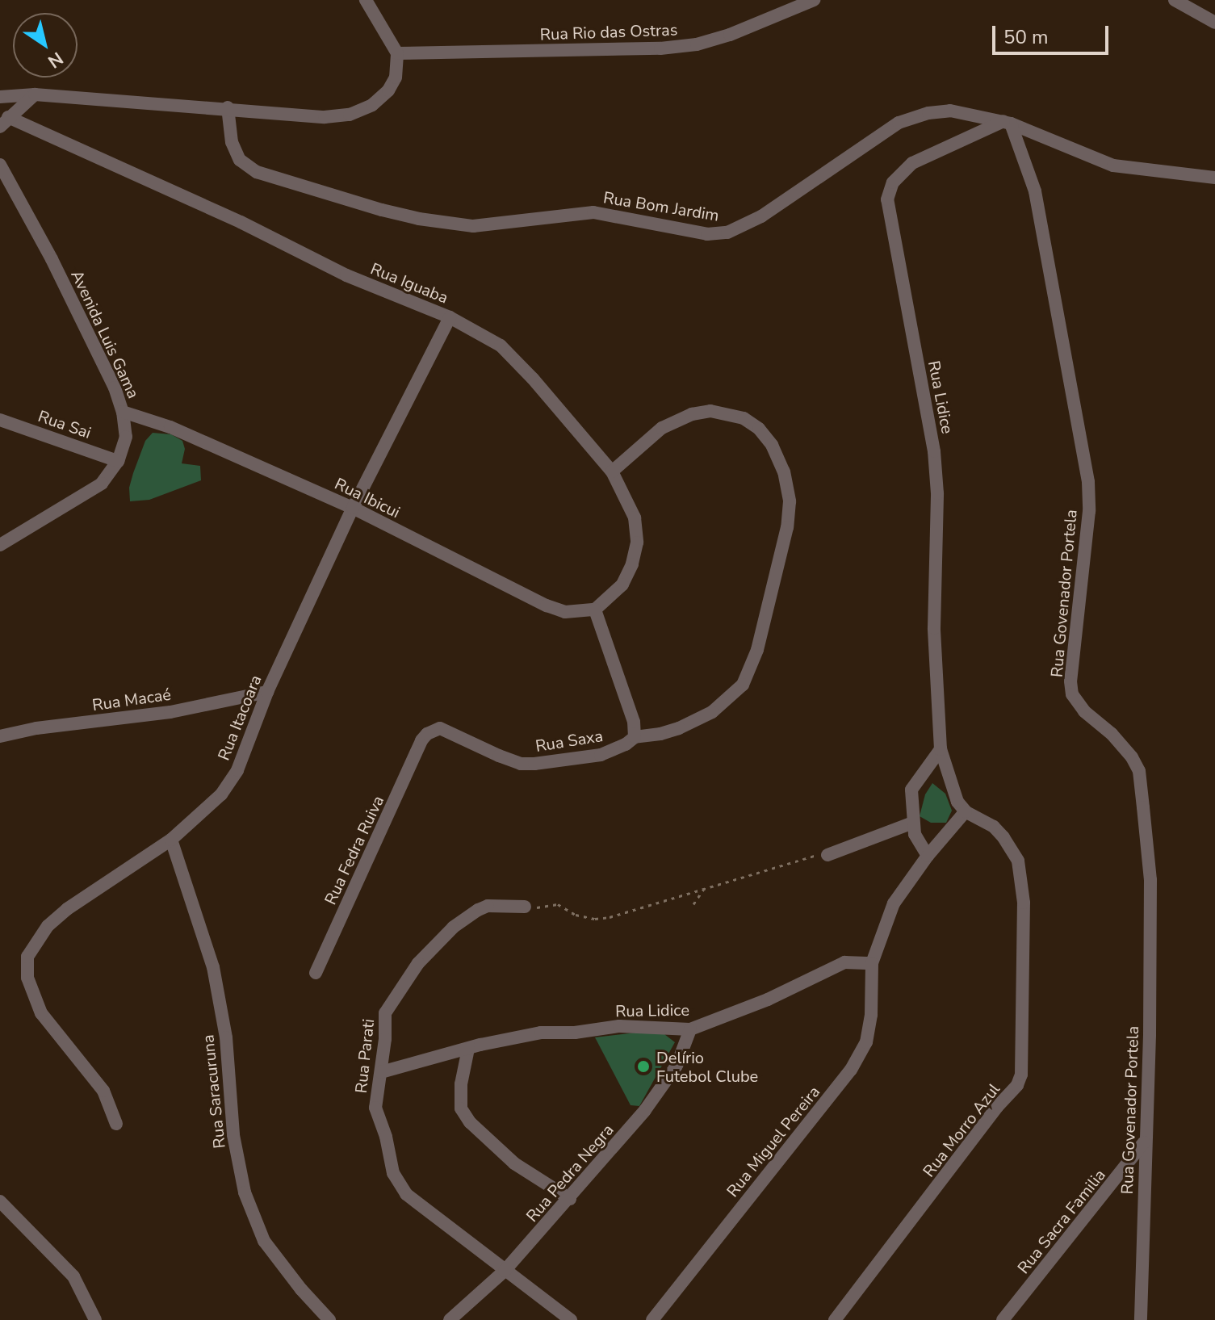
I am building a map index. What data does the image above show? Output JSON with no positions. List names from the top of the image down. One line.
{"streets":{"street":["Rua Rio das Ostras","Rua Bom Jardim","Rua Iguaba","Avenida Luis Gama","Rua Lidice","Rua Sai","Rua Ibicui","Rua Govenador Portela","Rua Macaé","Rua Itacoara","Rua Saxa","Rua Fedra Ruiva","Rua Parati","Rua Saracuruna","Rua Morro Azul","Rua Miguel Pereira","Rua Pedra Negra","Rua Sacra Familia"]},"crossings":[["Rua Bom Jardim","Rua Lidice"],["Rua Bom Jardim","Rua Govenador Portela"],["Rua Iguaba","Rua Ibicui"],["Rua Iguaba","Rua Itacoara"],["Avenida Luis Gama","Rua Sai"],["Avenida Luis Gama","Rua Ibicui"],["Rua Lidice","Rua Govenador Portela"],["Rua Lidice","Rua Parati"],["Rua Lidice","Rua Morro Azul"],["Rua Lidice","Rua Miguel Pereira"],["Rua Lidice","Rua Pedra Negra"],["Rua Ibicui","Rua Itacoara"],["Rua Govenador Portela","Rua Sacra Familia"],["Rua Macaé","Rua Itacoara"],["Rua Itacoara","Rua Saracuruna"],["Rua Saxa","Rua Fedra Ruiva"],["Rua Parati","Rua Pedra Negra"]],"places":["Delírio Futebol Clube"],"scale_bar":"50 m","north":"bottom right"}
